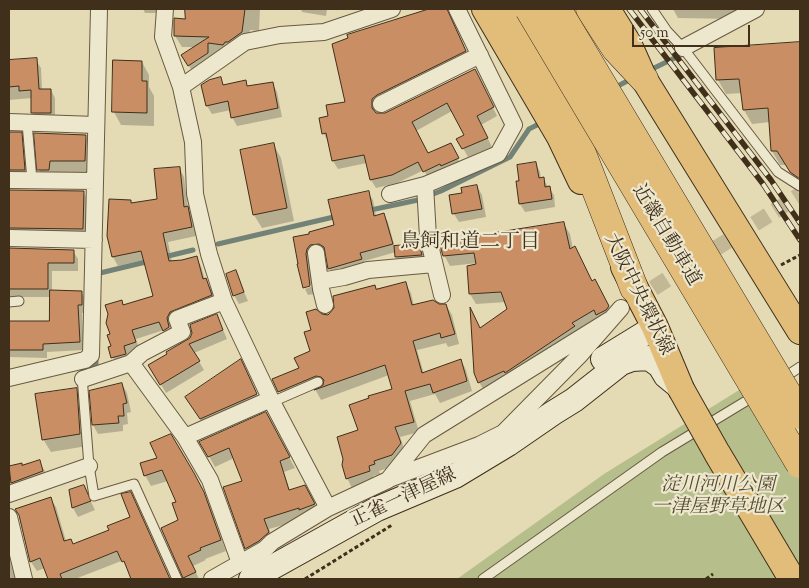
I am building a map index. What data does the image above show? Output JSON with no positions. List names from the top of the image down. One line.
{"streets":{"highway":["近畿自動車道"],"main road":["大阪中央環状線","正雀一津屋線"]},"crossings":[["大阪中央環状線","正雀一津屋線"]],"districts":["鳥飼和道二丁目"],"parks":["淀川河川公園 一津屋野草地区"],"scale_bar":"50 m"}
